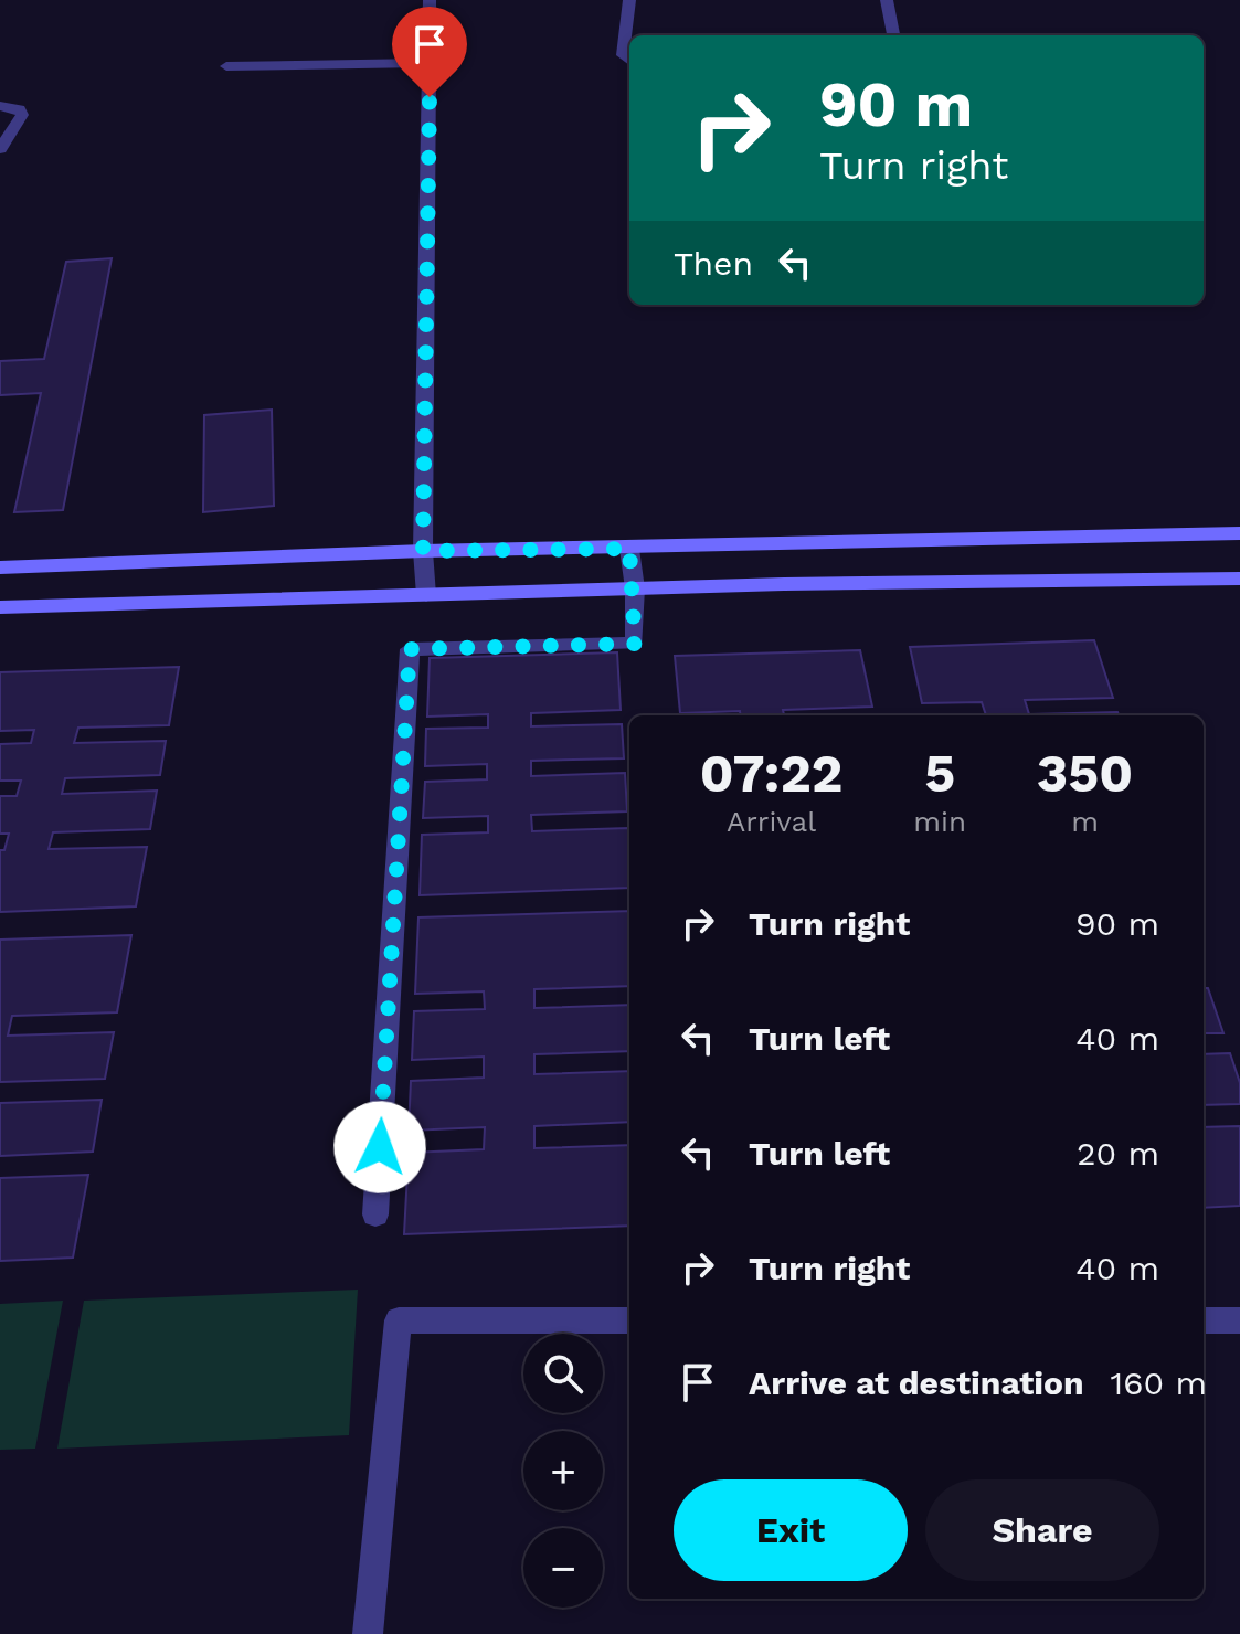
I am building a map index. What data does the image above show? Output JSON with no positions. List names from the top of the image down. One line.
{"page":{"turn":["90 m","Turn right"],"then":"Then","eta":["07:22","Arrival","5","min","350","m"],"list":[{"name":"Turn right","value":"90 m"},{"name":"Turn left","value":"40 m"},{"name":"Turn left","value":"20 m"},{"name":"Turn right","value":"40 m"},{"name":"Arrive at destination","value":"160 m"}],"map_buttons":["+","−"],"buttons":["Exit","Share"]}}
